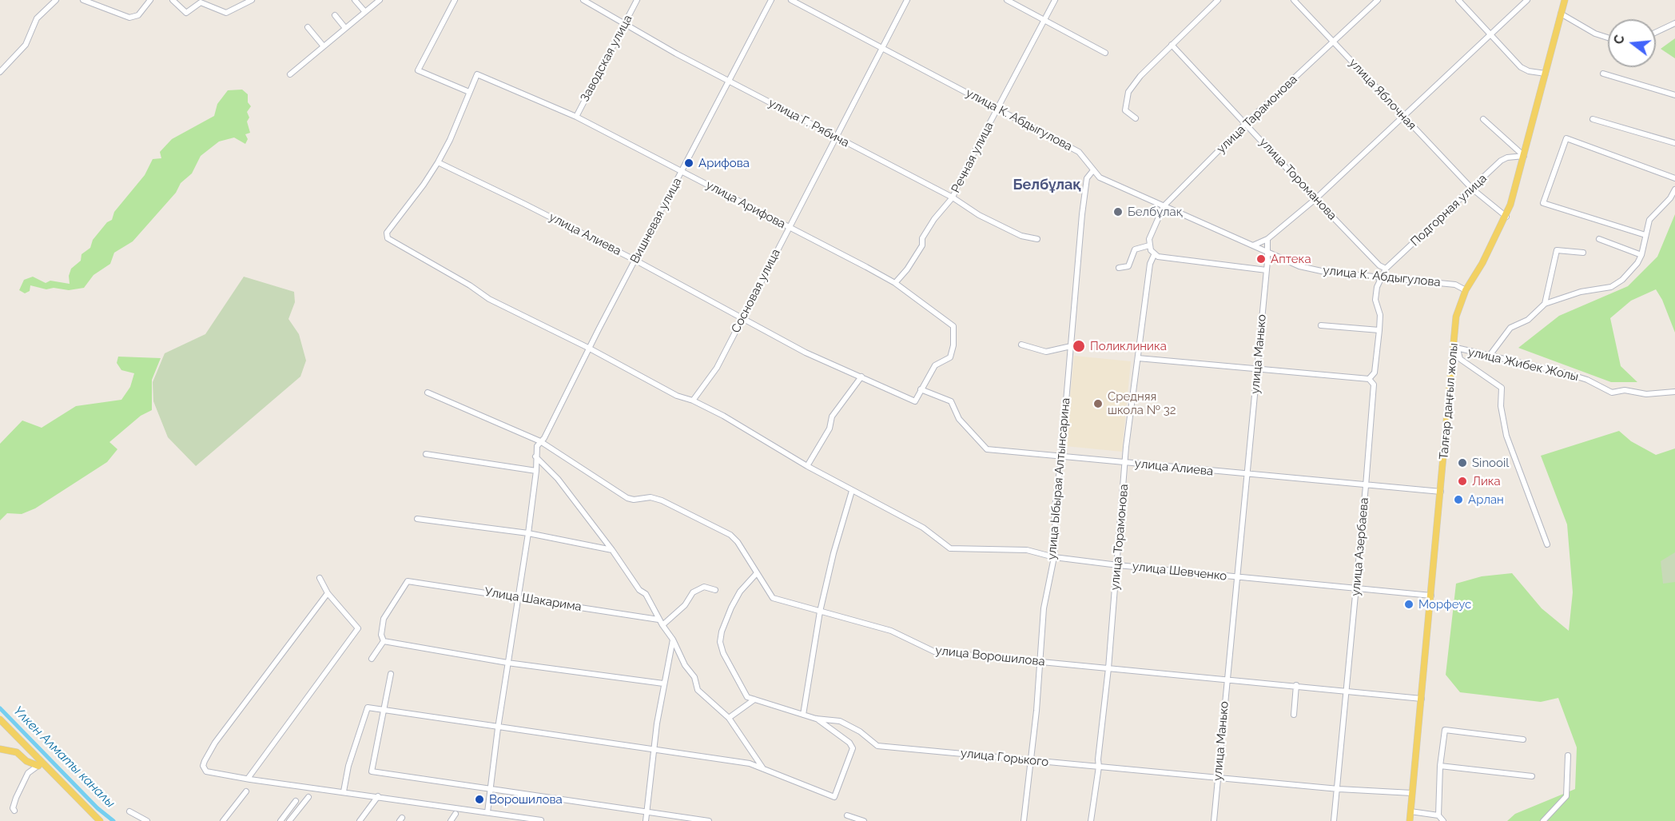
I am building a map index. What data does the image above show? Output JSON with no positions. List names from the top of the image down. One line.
{"streets":{"main road":["Талғар даңғыл жолы"],"street":["Заводская улица","улица Яблочная","улица Тарамонова","улица К. Абдыгулова","улица Г. Рябича","Речная улица","улица Тороманова","улица Арифова","Подгорная улица","Вишневая улица","улица Алиева","Сосновая улица","улица Манько","улица Жибек Жолы","улица Ыбырая Алтынсарина","улица Торамонова","улица Азербаева","улица Шевченко","Улица Шакарима","улица Ворошилова","улица Горького"]},"crossings":[["Заводская улица","улица Г. Рябича"],["Заводская улица","улица Арифова"],["улица Яблочная","улица Тарамонова"],["улица Яблочная","Подгорная улица"],["улица Яблочная","Талғар даңғыл жолы"],["улица Тарамонова","улица К. Абдыгулова"],["улица Тарамонова","улица Тороманова"],["улица К. Абдыгулова","Речная улица"],["улица К. Абдыгулова","Подгорная улица"],["улица К. Абдыгулова","Сосновая улица"],["улица К. Абдыгулова","улица Манько"],["улица К. Абдыгулова","Талғар даңғыл жолы"],["улица К. Абдыгулова","улица Ыбырая Алтынсарина"],["улица К. Абдыгулова","улица Азербаева"],["улица Г. Рябича","Речная улица"],["улица Г. Рябича","Вишневая улица"],["улица Г. Рябича","Сосновая улица"],["Речная улица","улица Арифова"],["улица Тороманова","Подгорная улица"],["улица Арифова","Вишневая улица"],["улица Арифова","улица Алиева"],["улица Арифова","Сосновая улица"],["Подгорная улица","Талғар даңғыл жолы"],["Подгорная улица","улица Азербаева"],["Вишневая улица","улица Алиева"],["Вишневая улица","улица Шевченко"],["Вишневая улица","улица Ворошилова"],["улица Алиева","Сосновая улица"],["улица Алиева","улица Манько"],["улица Алиева","Талғар даңғыл жолы"],["улица Алиева","улица Ыбырая Алтынсарина"],["улица Алиева","улица Торамонова"],["улица Алиева","улица Азербаева"],["улица Алиева","улица Шевченко"],["Сосновая улица","улица Шевченко"],["улица Манько","улица Шевченко"],["улица Манько","улица Ворошилова"],["улица Манько","улица Горького"],["улица Жибек Жолы","Талғар даңғыл жолы"],["Талғар даңғыл жолы","улица Шевченко"],["Талғар даңғыл жолы","улица Ворошилова"],["Талғар даңғыл жолы","улица Горького"],["улица Ыбырая Алтынсарина","улица Шевченко"],["улица Ыбырая Алтынсарина","улица Ворошилова"],["улица Ыбырая Алтынсарина","улица Горького"],["улица Торамонова","улица Шевченко"],["улица Торамонова","улица Ворошилова"],["улица Торамонова","улица Горького"],["улица Азербаева","улица Шевченко"],["улица Азербаева","улица Ворошилова"],["улица Азербаева","улица Горького"]],"districts":["Белбұлақ"],"water":["Үлкен Алматы каналы"],"places":["Арифова","Белбұлақ","Аптека","Поликлиника","Средняя школа № 32","Sinooil","Лика","Арлан","Морфеус","Ворошилова"],"north":"left"}
